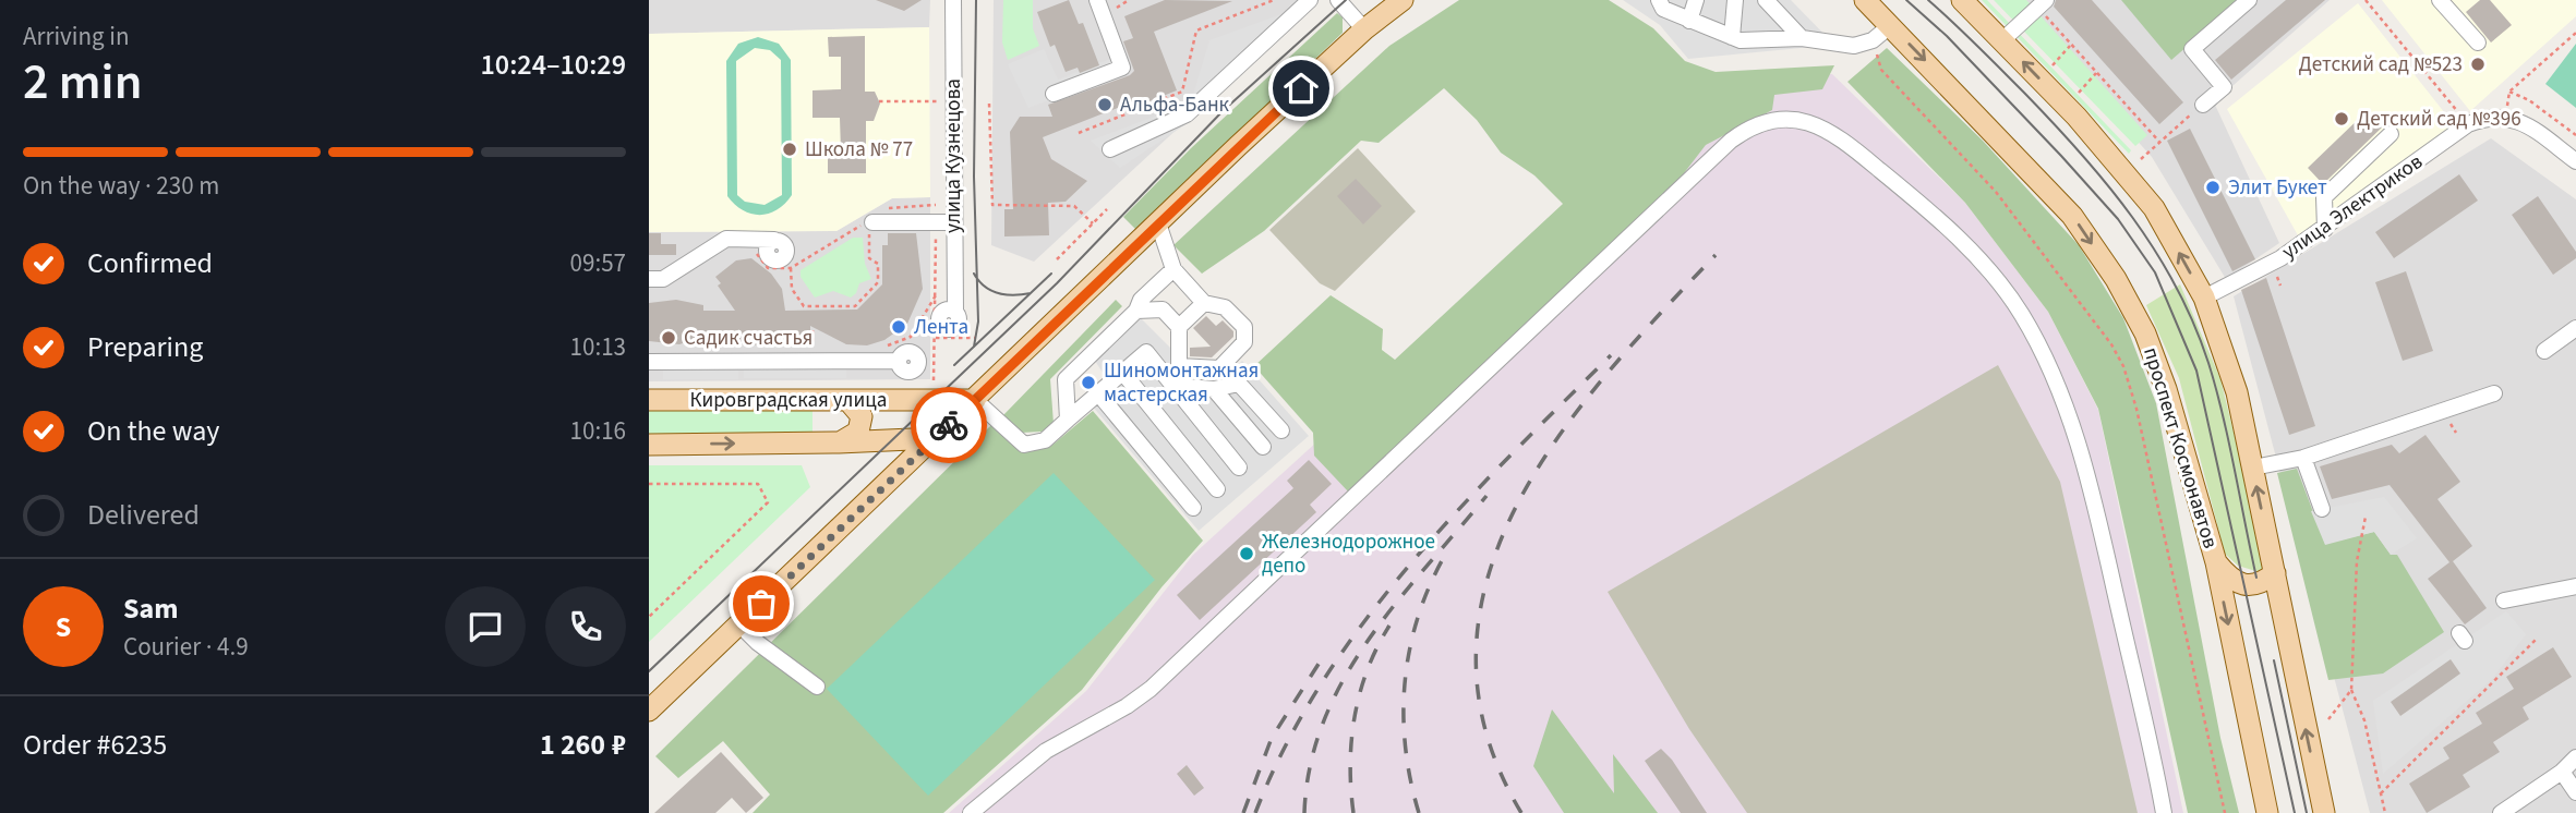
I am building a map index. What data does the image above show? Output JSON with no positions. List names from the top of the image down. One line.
{"streets":{"main road":["Кировградская улица","проспект Космонавтов"],"street":["улица Кузнецова","улица Электриков"]},"places":["Детский сад №523","Альфа-Банк","Детский сад №396","Школа № 77","Элит Букет","Лента","Садик счастья","Шиномонтажная мастерская","Железнодорожное депо"],"page":{"heading":["2 min","Arriving in","10:24–10:29"],"panel":["Sam","Courier · 4.9","Order #6235","1 260 ₽"],"bar":"On the way · 230 m","list":[["Confirmed","09:57"],["Preparing","10:13"],["On the way","10:16"],"Delivered"],"round":"S"}}
